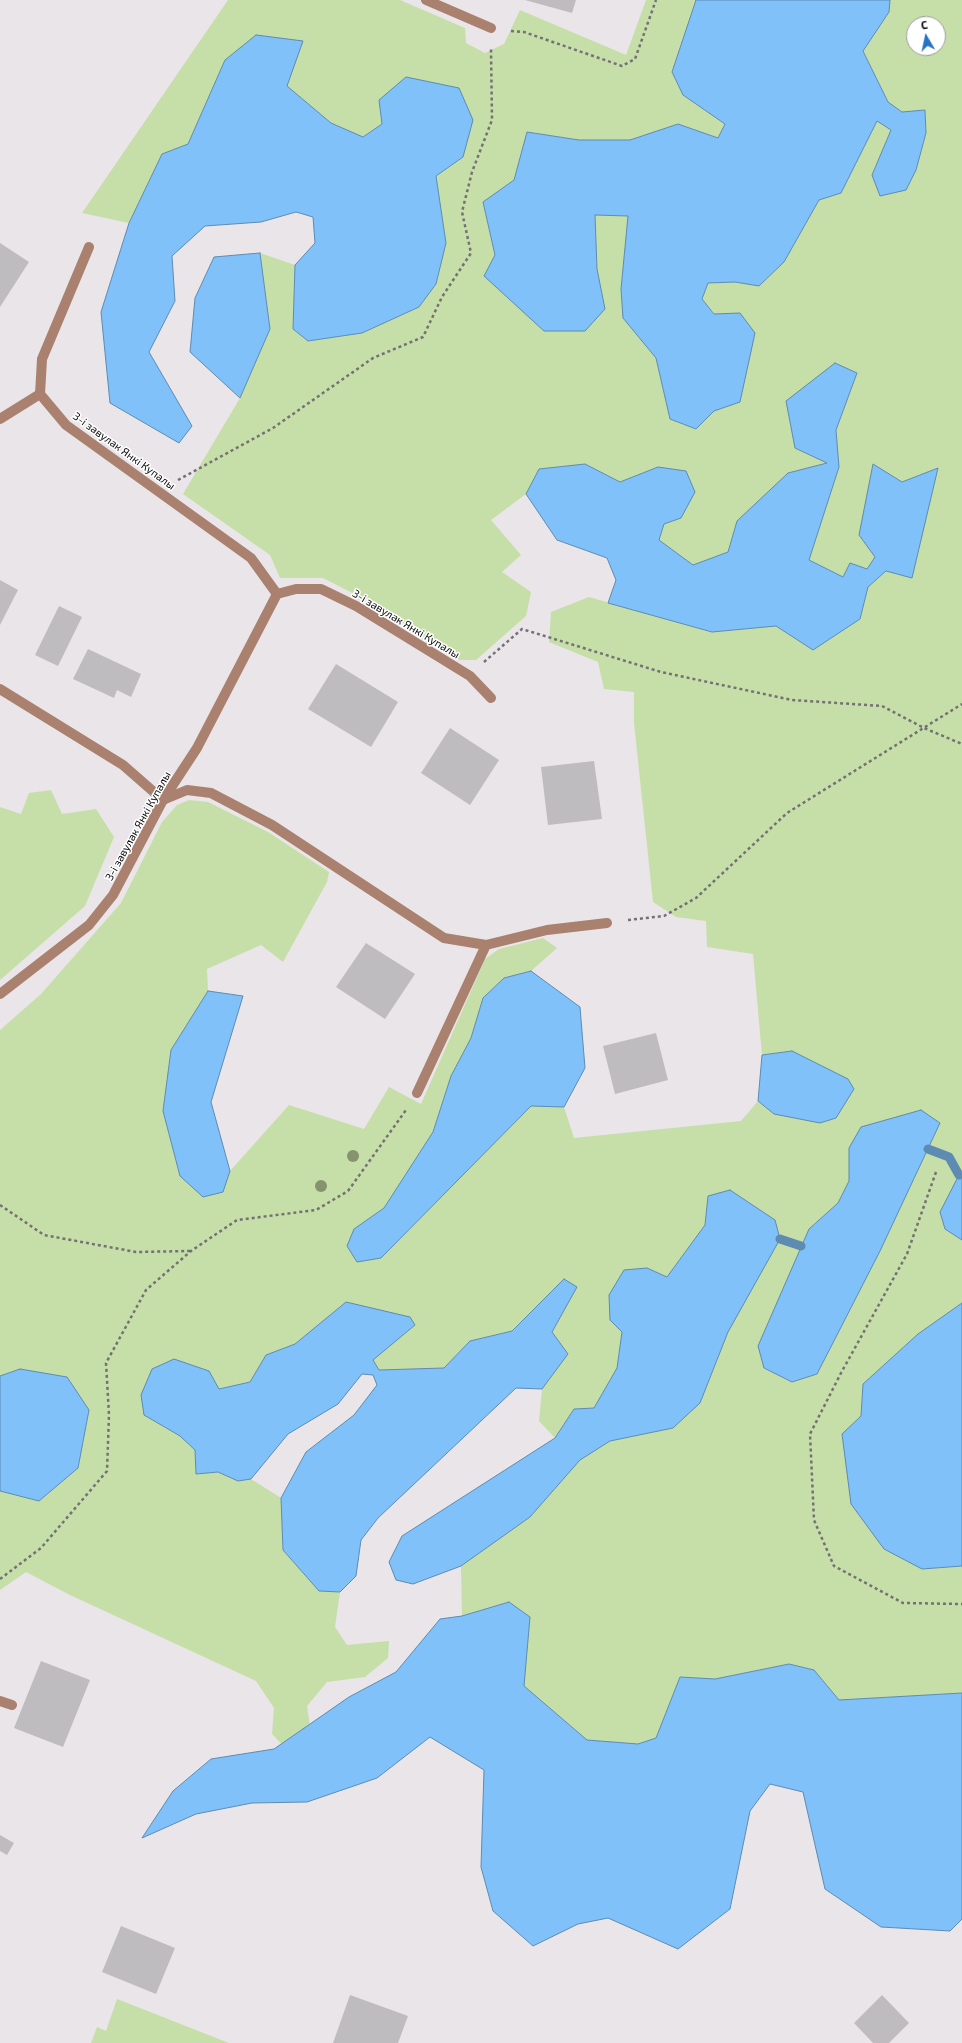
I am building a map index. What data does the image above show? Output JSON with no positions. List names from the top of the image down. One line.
{"streets":{"street":["3-і завулак Янкі Купалы"]},"north":"top"}
